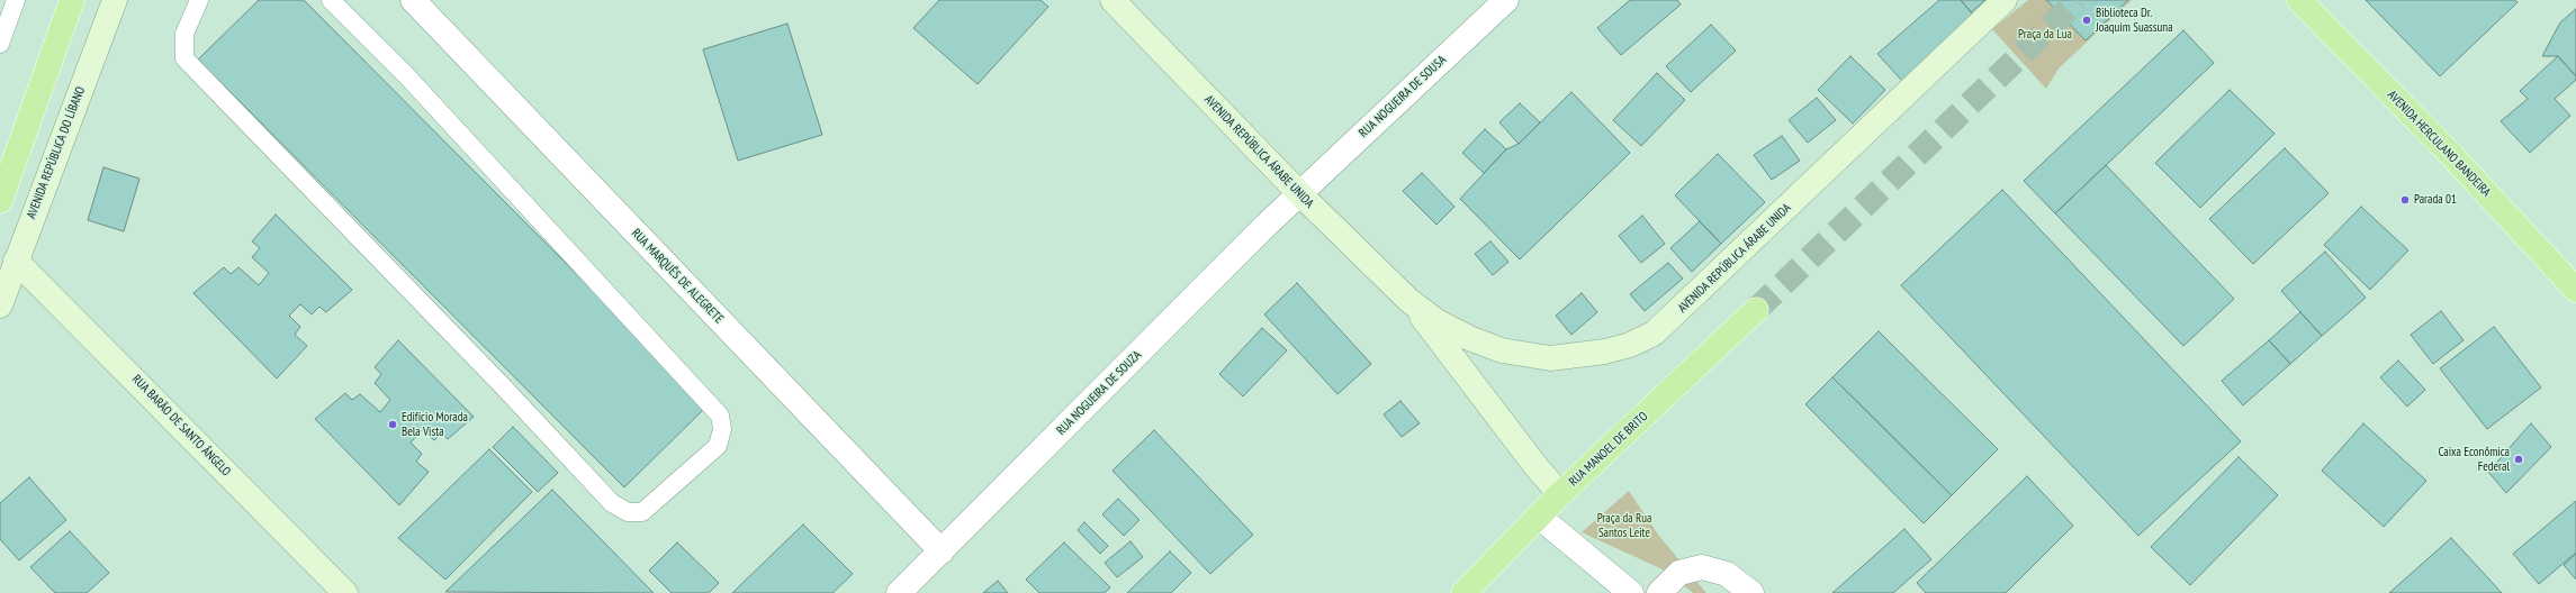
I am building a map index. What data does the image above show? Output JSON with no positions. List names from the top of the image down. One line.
{"streets":{"main road":["AVENIDA HERCULANO BANDEIRA","RUA MANOEL DE BRITO"],"street":["RUA NOGUEIRA DE SOUSA","AVENIDA REPÚBLICA ÁRABE UNIDA","AVENIDA REPÚBLICA DO LÍBANO","RUA MARQUÊS DE ALEGRETE","RUA NOGUEIRA DE SOUZA","RUA BARÃO DE SANTO ÂNGELO"]},"crossings":[["RUA NOGUEIRA DE SOUSA","AVENIDA REPÚBLICA ÁRABE UNIDA"],["RUA NOGUEIRA DE SOUSA","RUA NOGUEIRA DE SOUZA"],["AVENIDA REPÚBLICA ÁRABE UNIDA","RUA NOGUEIRA DE SOUZA"],["AVENIDA REPÚBLICA ÁRABE UNIDA","RUA MANOEL DE BRITO"],["AVENIDA REPÚBLICA DO LÍBANO","RUA BARÃO DE SANTO ÂNGELO"],["RUA MARQUÊS DE ALEGRETE","RUA NOGUEIRA DE SOUZA"]],"parks":["Praça da Lua","Praça da Rua Santos Leite"],"places":["Biblioteca Dr. Joaquim Suassuna","Parada 01","Edifício Morada Bela Vista","Caixa Econômica Federal"]}
